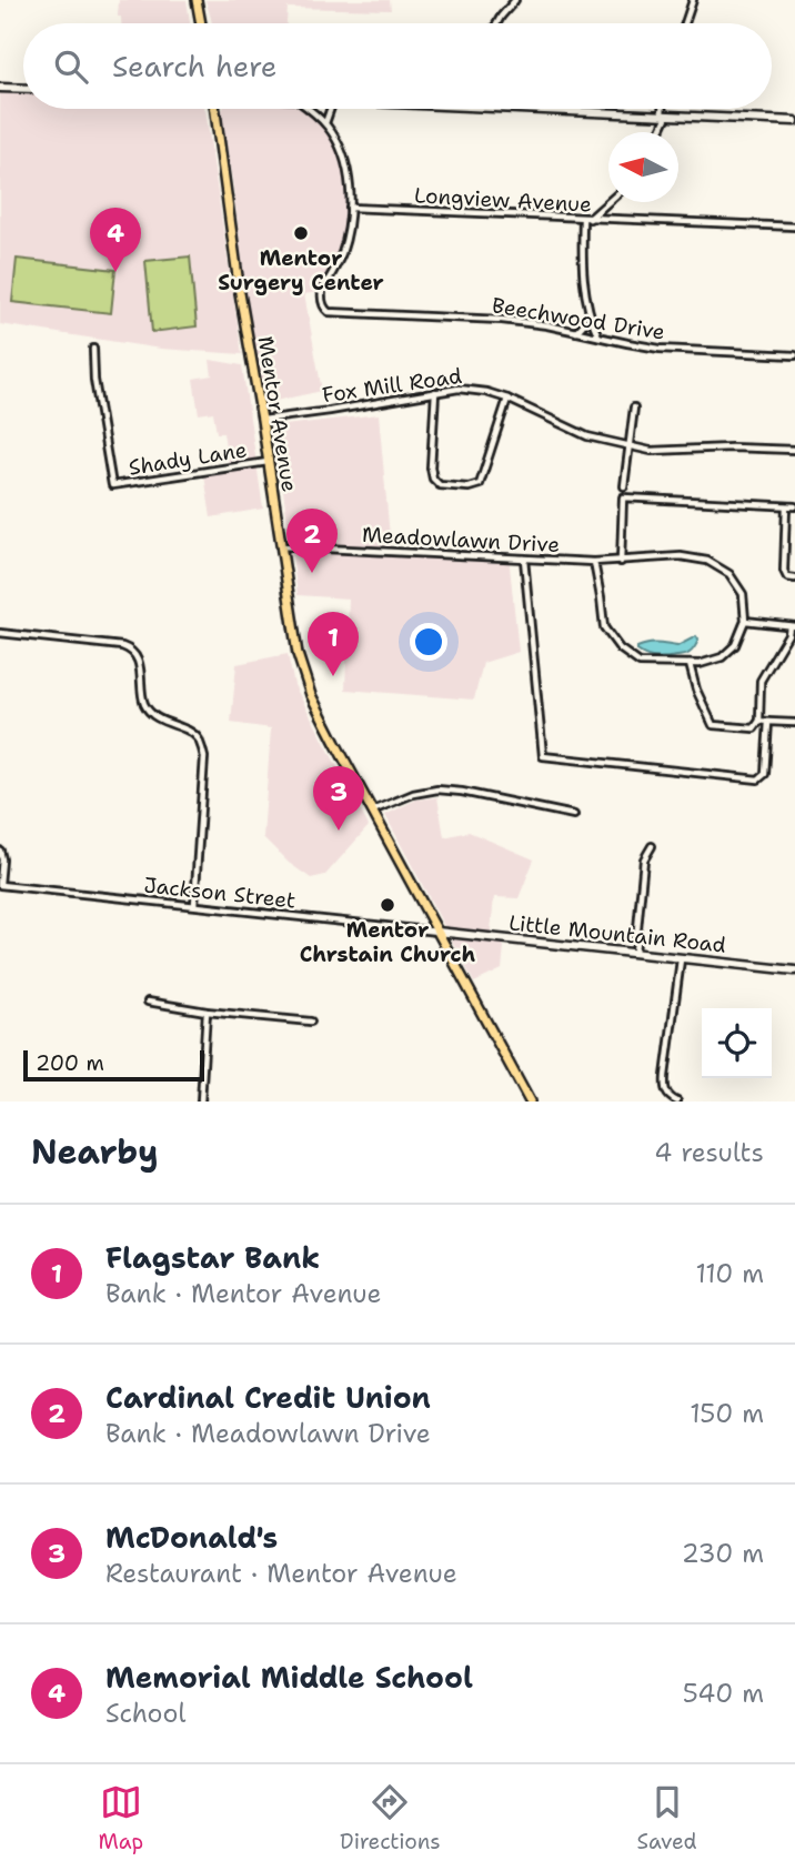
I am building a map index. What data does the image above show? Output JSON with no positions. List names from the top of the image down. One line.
{"streets":{"main road":["Mentor Avenue"],"street":["Longview Avenue","Beechwood Drive","Fox Mill Road","Shady Lane","Meadowlawn Drive","Jackson Street","Little Mountain Road"]},"crossings":[["Longview Avenue","Beechwood Drive"],["Fox Mill Road","Mentor Avenue"],["Mentor Avenue","Shady Lane"],["Mentor Avenue","Meadowlawn Drive"],["Mentor Avenue","Jackson Street"],["Mentor Avenue","Little Mountain Road"],["Jackson Street","Little Mountain Road"]],"places":["Mentor Surgery Center","Mentor Chrstain Church"],"scale_bar":"200 m","north":"left","page":{"search":"Search here","pins":["4","2","1","3"],"scale":"200 m","heading":["Nearby","4 results"],"list":[{"mark":"1","name":"Flagstar Bank","note":"Bank · Mentor Avenue","value":"110 m"},{"mark":"2","name":"Cardinal Credit Union","note":"Bank · Meadowlawn Drive","value":"150 m"},{"mark":"3","name":"McDonald's","note":"Restaurant · Mentor Avenue","value":"230 m"},{"mark":"4","name":"Memorial Middle School","note":"School","value":"540 m"}],"nav":["Map","Directions","Saved"]}}
